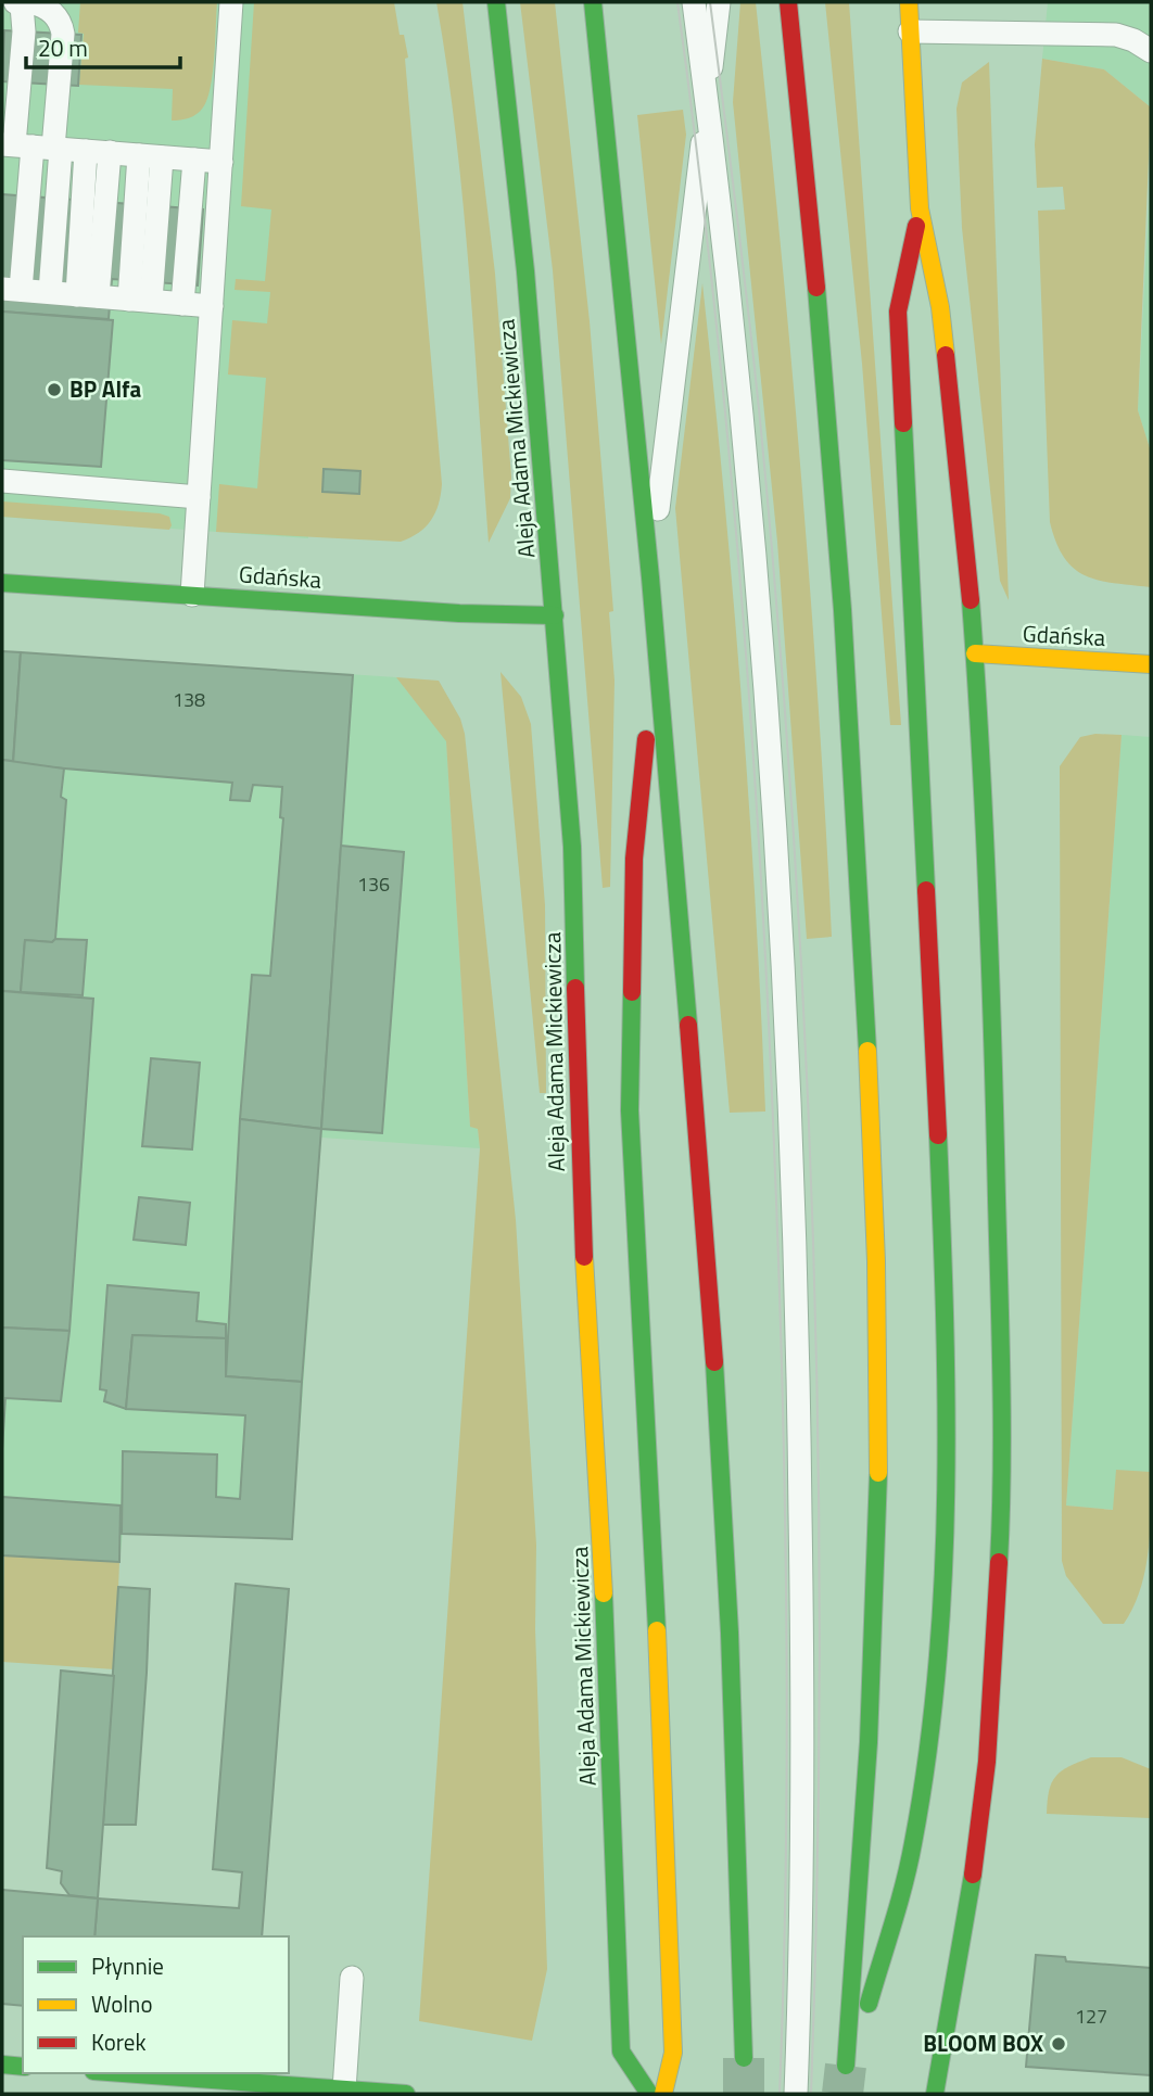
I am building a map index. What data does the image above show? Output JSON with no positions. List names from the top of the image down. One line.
{"streets":{"main road":["Aleja Adama Mickiewicza","Gdańska"]},"crossings":[["Aleja Adama Mickiewicza","Gdańska"]],"places":["BP Alfa","BLOOM BOX"],"house_numbers":["138","136","127"],"legend":["Płynnie","Wolno","Korek"],"scale_bar":"20 m"}
